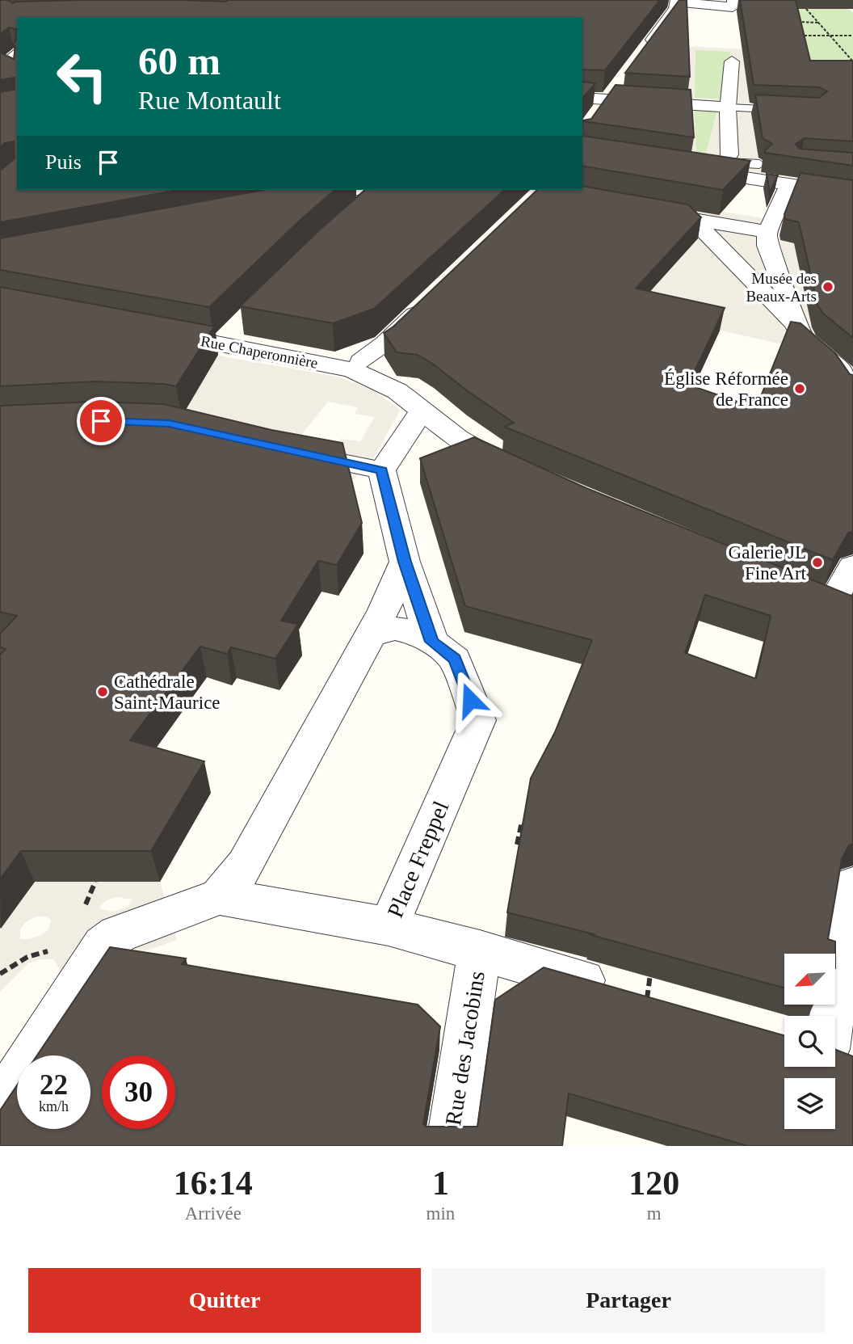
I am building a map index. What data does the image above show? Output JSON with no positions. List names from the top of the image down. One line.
{"streets":{"street":["Rue Chaperonnière","Place Freppel","Rue des Jacobins"]},"places":["Musée des Beaux-Arts","Église Réformée de France","Galerie JL Fine Art","Cathédrale Saint-Maurice"],"north":"bottom left","page":{"turn":["60 m","Rue Montault"],"then":"Puis","speed":"22 km/h","limit":"30","eta":["16:14","Arrivée","1","min","120","m"],"buttons":["Quitter","Partager"]}}
